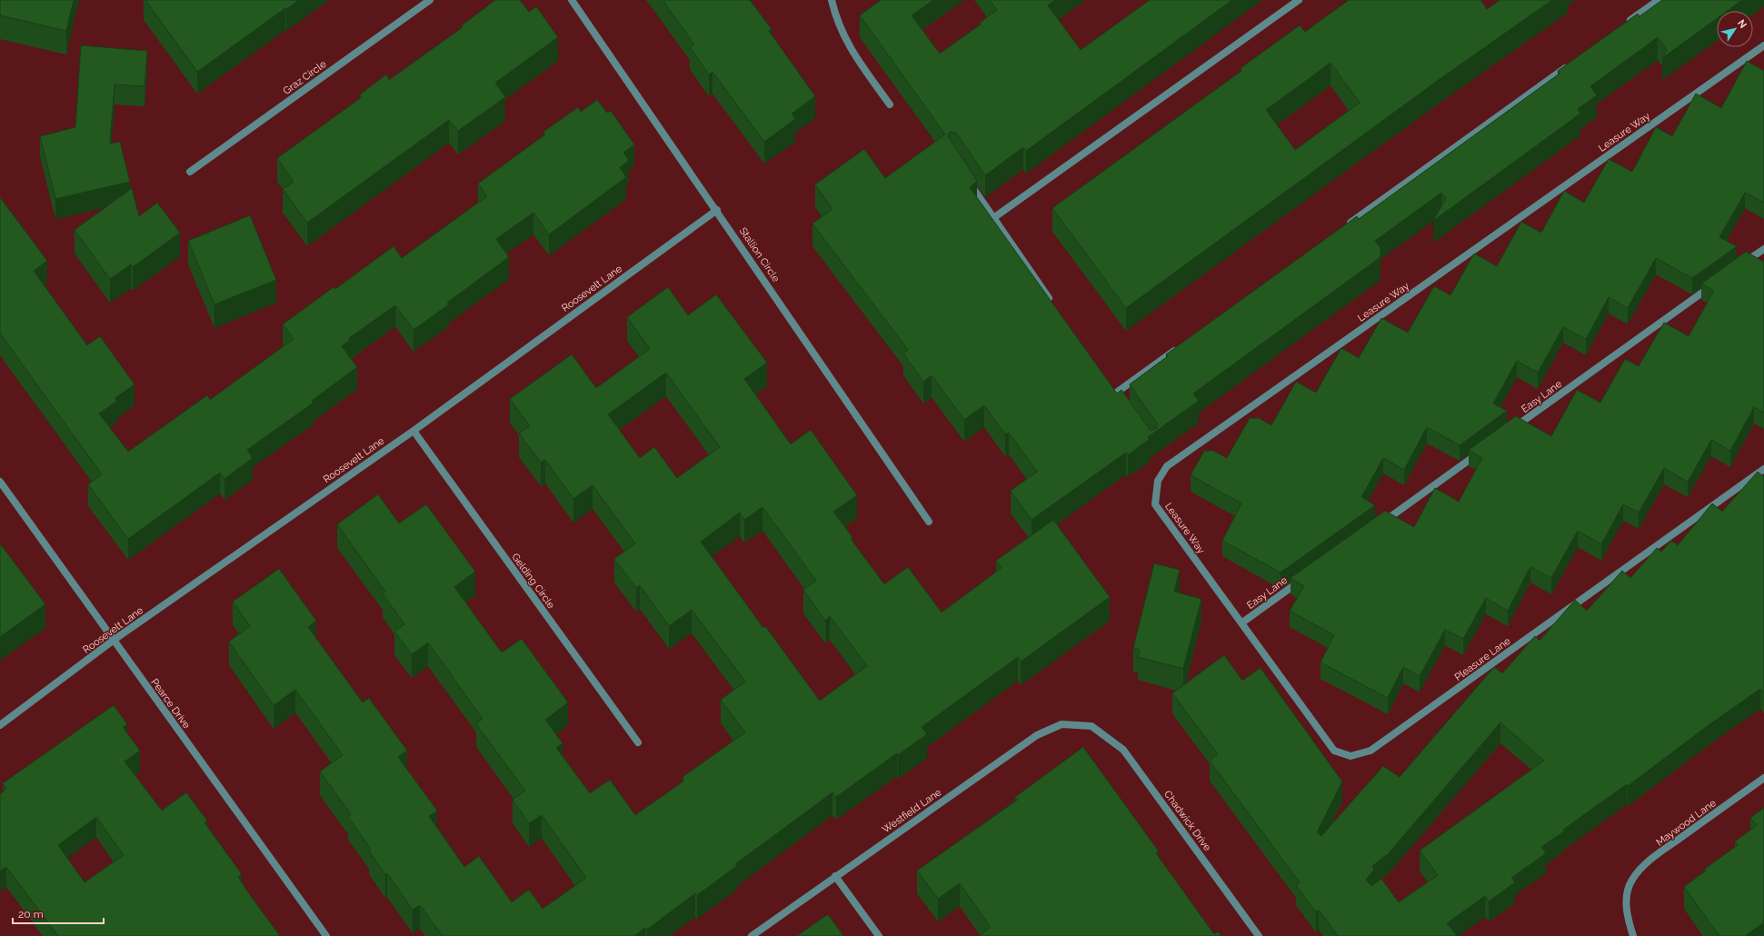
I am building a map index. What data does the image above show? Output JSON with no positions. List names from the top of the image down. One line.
{"streets":{"street":["Graz Circle","Leasure Way","Stallion Circle","Roosevelt Lane","Easy Lane","Gelding Circle","Pleasure Lane","Pearce Drive","Westfield Lane","Chadwick Drive","Maywood Lane"]},"crossings":[["Leasure Way","Easy Lane"],["Leasure Way","Pleasure Lane"],["Stallion Circle","Roosevelt Lane"],["Roosevelt Lane","Gelding Circle"],["Roosevelt Lane","Pearce Drive"],["Easy Lane","Pleasure Lane"],["Westfield Lane","Chadwick Drive"]],"scale_bar":"20 m","north":"top right"}
